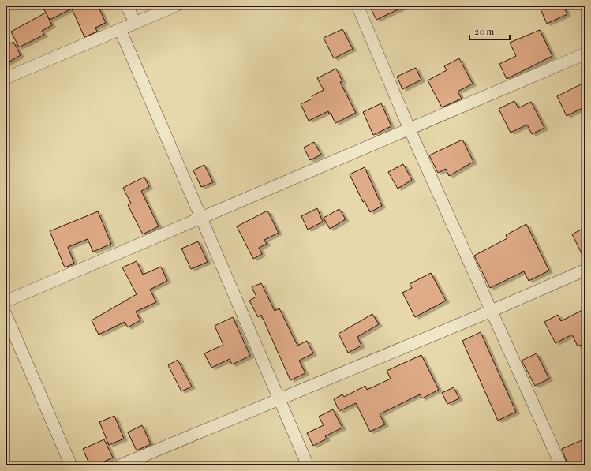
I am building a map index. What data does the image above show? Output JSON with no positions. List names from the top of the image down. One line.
{"scale_bar":"20 m"}
